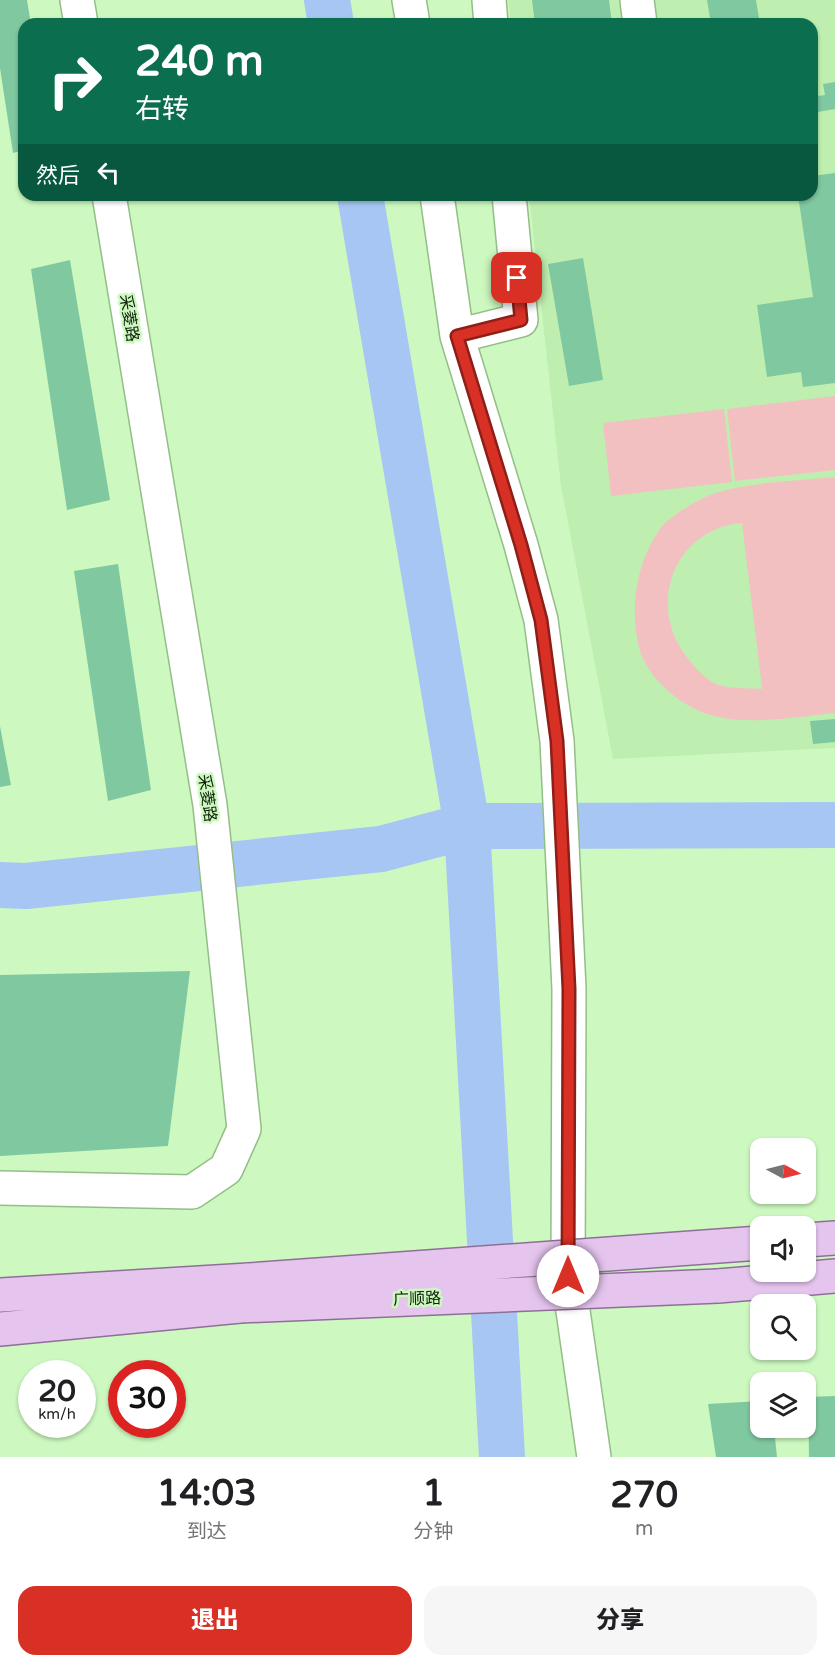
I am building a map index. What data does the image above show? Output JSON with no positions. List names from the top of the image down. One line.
{"streets":{"main road":["广顺路"],"street":["采菱路"]},"north":"right","page":{"turn":["240 m","右转"],"then":"然后","speed":"20 km/h","limit":"30","eta":["14:03","到达","1","分钟","270","m"],"buttons":["退出","分享"]}}
